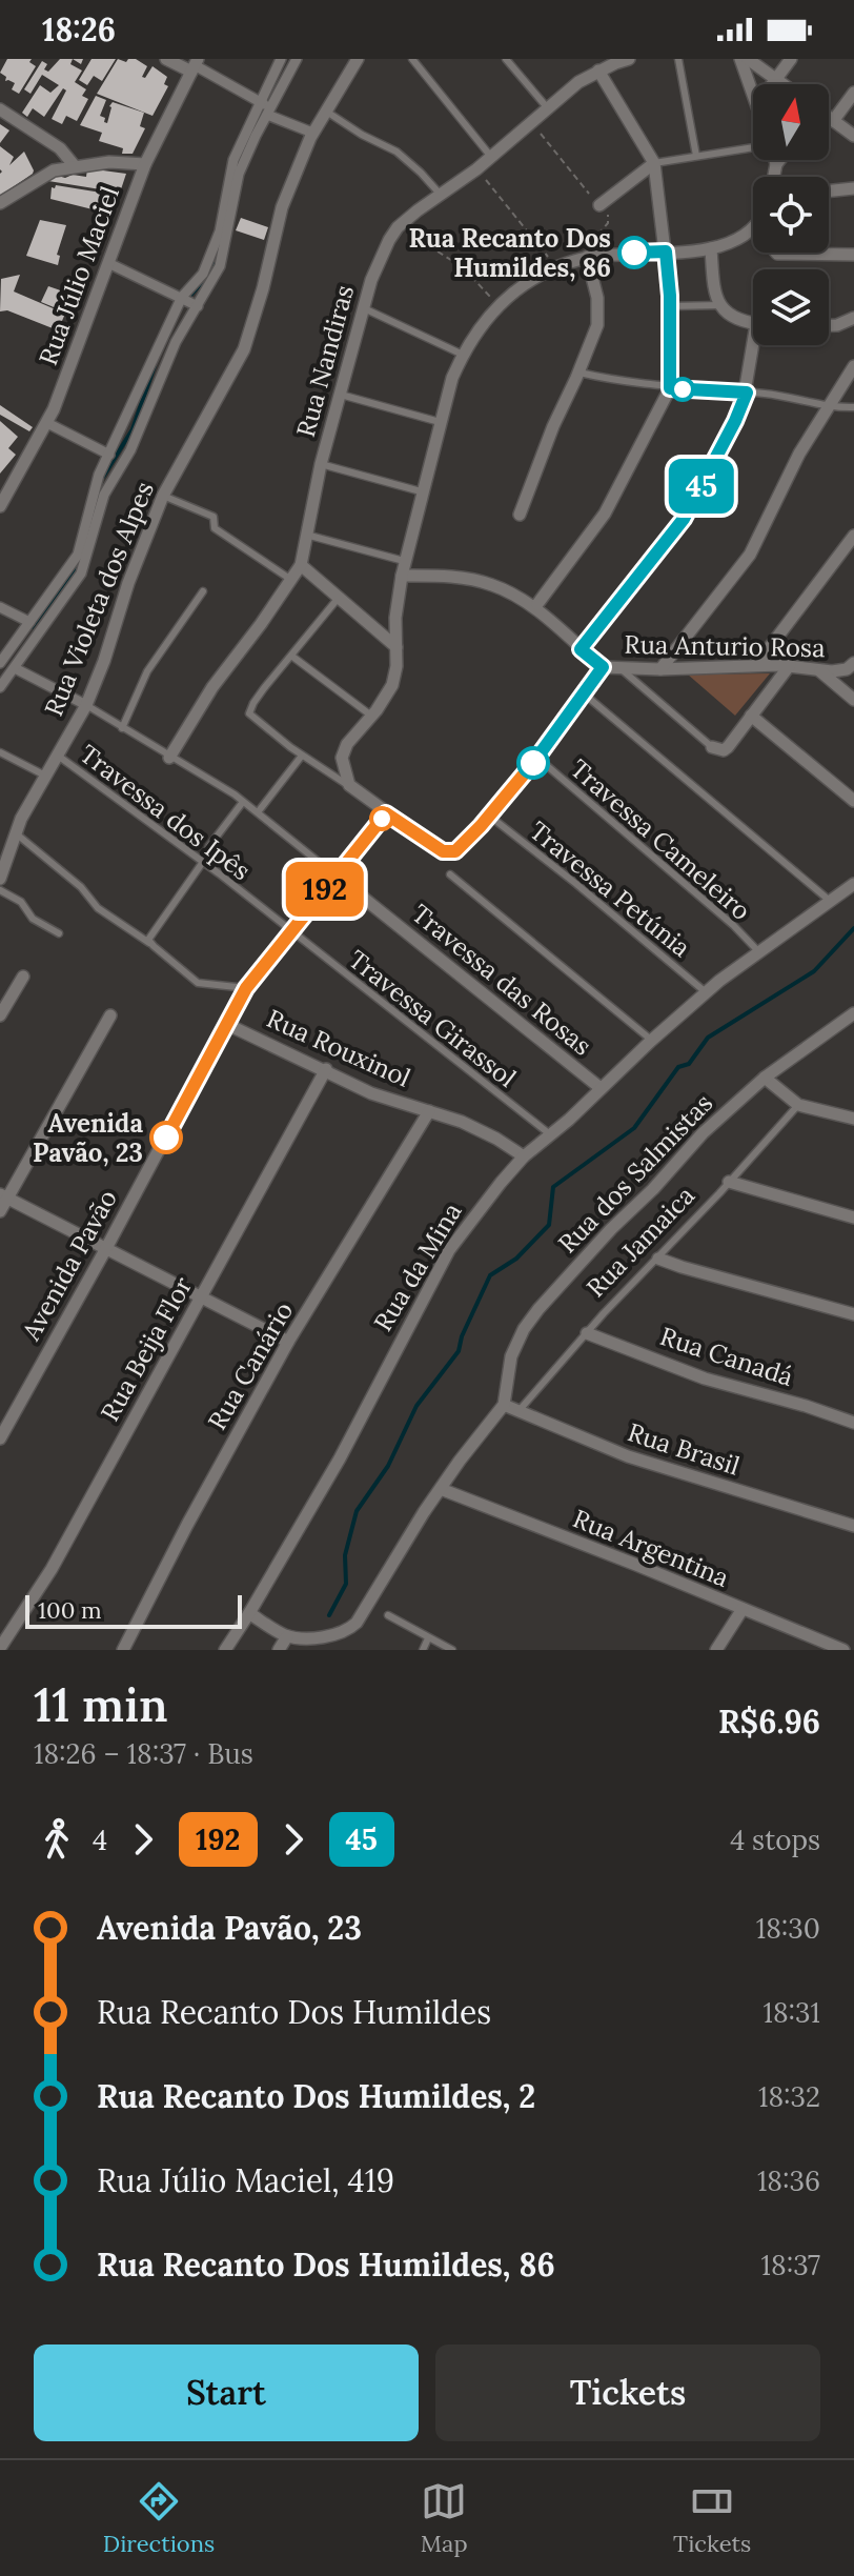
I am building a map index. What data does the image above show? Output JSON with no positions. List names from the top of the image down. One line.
{"streets":{"street":["Rua Júlio Maciel","Rua Nandiras","Rua Violeta dos Alpes","Rua Anturio Rosa","Travessa das Rosas","Rua Rouxinol","Rua dos Salmistas","Avenida Pavão","Rua da Mina","Rua Beija Flor","Rua Canadá","Rua Canário","Rua Brasil","Rua Argentina"],"lane":["Travessa dos Ipês","Travessa Cameleiro","Travessa Petúnia","Travessa Girassol","Rua Jamaica"]},"crossings":[["Rua Violeta dos Alpes","Travessa dos Ipês"],["Travessa dos Ipês","Travessa Girassol"],["Travessa dos Ipês","Avenida Pavão"],["Travessa Cameleiro","Rua da Mina"],["Travessa Petúnia","Rua da Mina"],["Travessa das Rosas","Avenida Pavão"],["Travessa das Rosas","Rua da Mina"],["Travessa Girassol","Avenida Pavão"],["Travessa Girassol","Rua da Mina"],["Rua Rouxinol","Avenida Pavão"],["Rua Rouxinol","Rua da Mina"],["Rua Rouxinol","Rua Beija Flor"],["Rua Rouxinol","Rua Canário"],["Rua dos Salmistas","Rua Brasil"],["Rua Jamaica","Rua Canadá"],["Rua Jamaica","Rua Brasil"]],"places":["Rua Recanto Dos Humildes, 86","Avenida Pavão, 23"],"lines":["bus line 45","bus line 192"],"scale_bar":"100 m","north":"top","page":{"status":"18:26","on_map":["192","45"],"scale":"100 m","heading":["11 min","18:26 – 18:37 · Bus","R$6.96"],"legs":["4","192","45","4 stops"],"list":[{"name":"Avenida Pavão, 23","value":"18:30"},{"name":"Rua Recanto Dos Humildes","value":"18:31"},{"name":"Rua Recanto Dos Humildes, 2","value":"18:32"},{"name":"Rua Júlio Maciel, 419","value":"18:36"},{"name":"Rua Recanto Dos Humildes, 86","value":"18:37"}],"buttons":["Start","Tickets"],"tabs":["Directions","Map","Tickets"]}}
